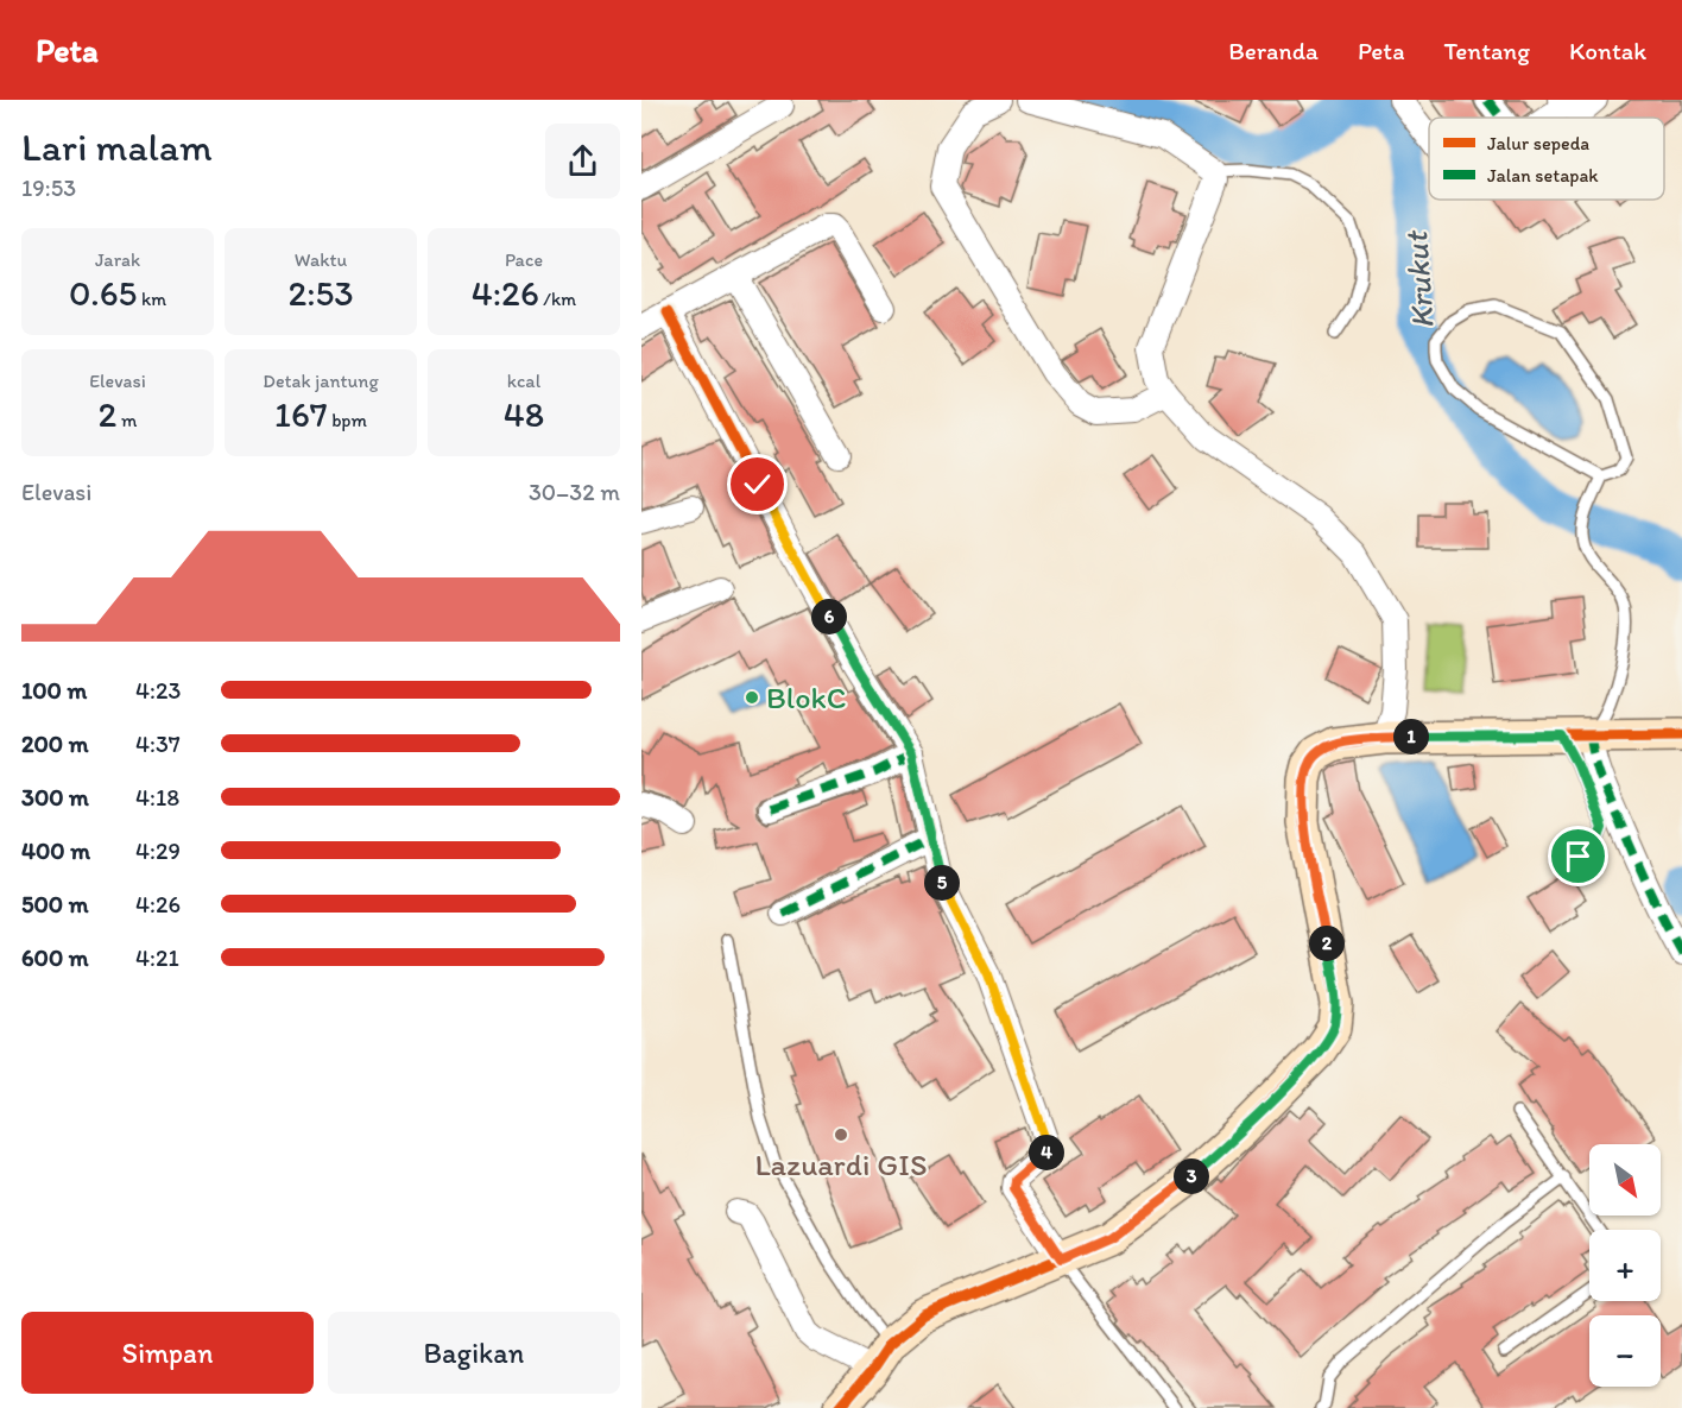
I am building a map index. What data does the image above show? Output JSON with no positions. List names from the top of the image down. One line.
{"water":["Krukut"],"places":["BlokC","Lazuardi GIS"],"legend":["Jalur sepeda","Jalan setapak"],"north":"bottom right","page":{"header":"Peta","nav":["Beranda","Peta","Tentang","Kontak"],"heading":["Lari malam","19:53"],"stats":[["Jarak","0.65 km"],["Waktu","2:53"],["Pace","4:26 /km"],["Elevasi","2 m"],["Detak jantung","167 bpm"],["kcal","48"]],"chart":["Elevasi","30–32 m"],"pins":["6","1","5","2","4","3"],"list":[{"name":"100 m","note":"4:23"},{"name":"200 m","note":"4:37"},{"name":"300 m","note":"4:18"},{"name":"400 m","note":"4:29"},{"name":"500 m","note":"4:26"},{"name":"600 m","note":"4:21"}],"map_buttons":["+","−"],"buttons":["Simpan","Bagikan"]}}
